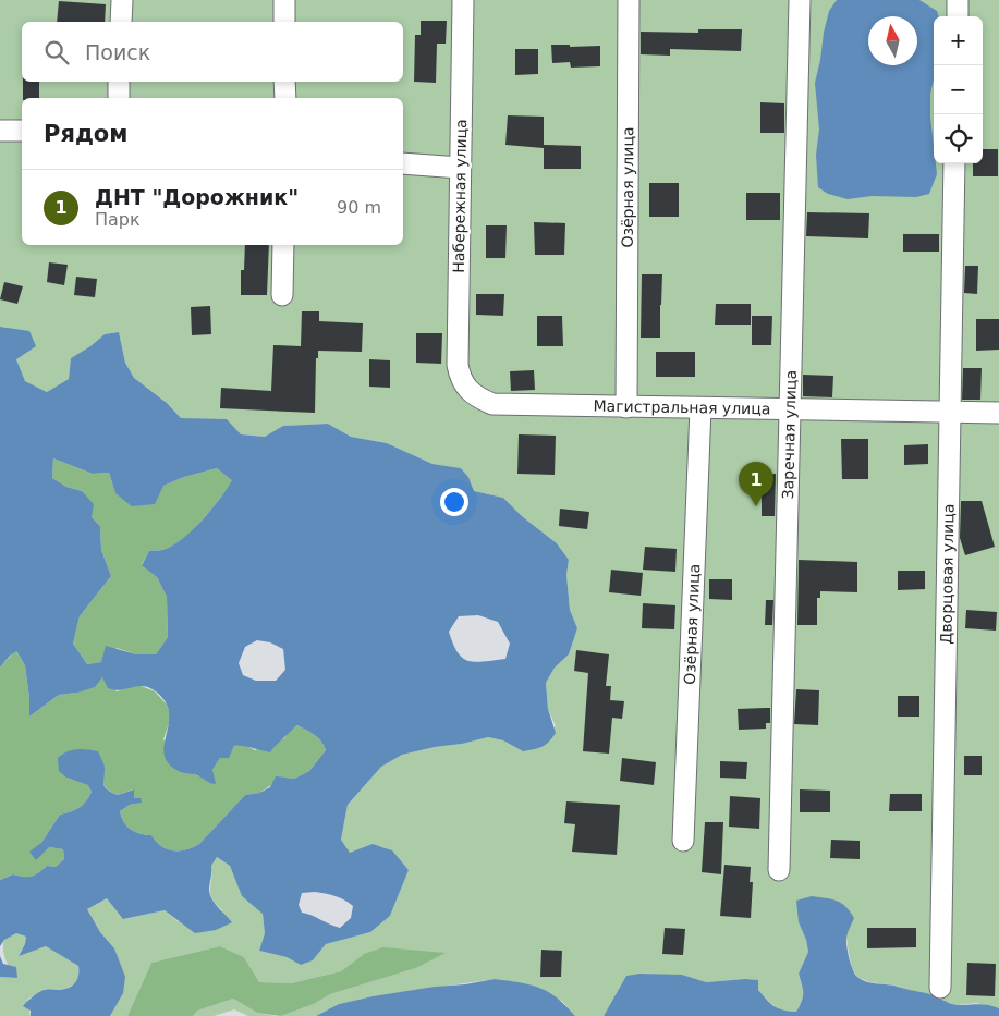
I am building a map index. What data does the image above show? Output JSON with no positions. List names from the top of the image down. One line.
{"streets":{"street":["Озёрная улица","Набережная улица","Магистральная улица","Заречная улица","Дворцовая улица"]},"crossings":[["Озёрная улица","Магистральная улица"],["Набережная улица","Магистральная улица"],["Магистральная улица","Заречная улица"],["Магистральная улица","Дворцовая улица"]],"north":"top","page":{"map_buttons":["+","−"],"search":"Поиск","heading":"Рядом","list":[{"mark":"1","name":"ДНТ \"Дорожник\"","note":"Парк","value":"90 m"}],"pins":"1"}}
